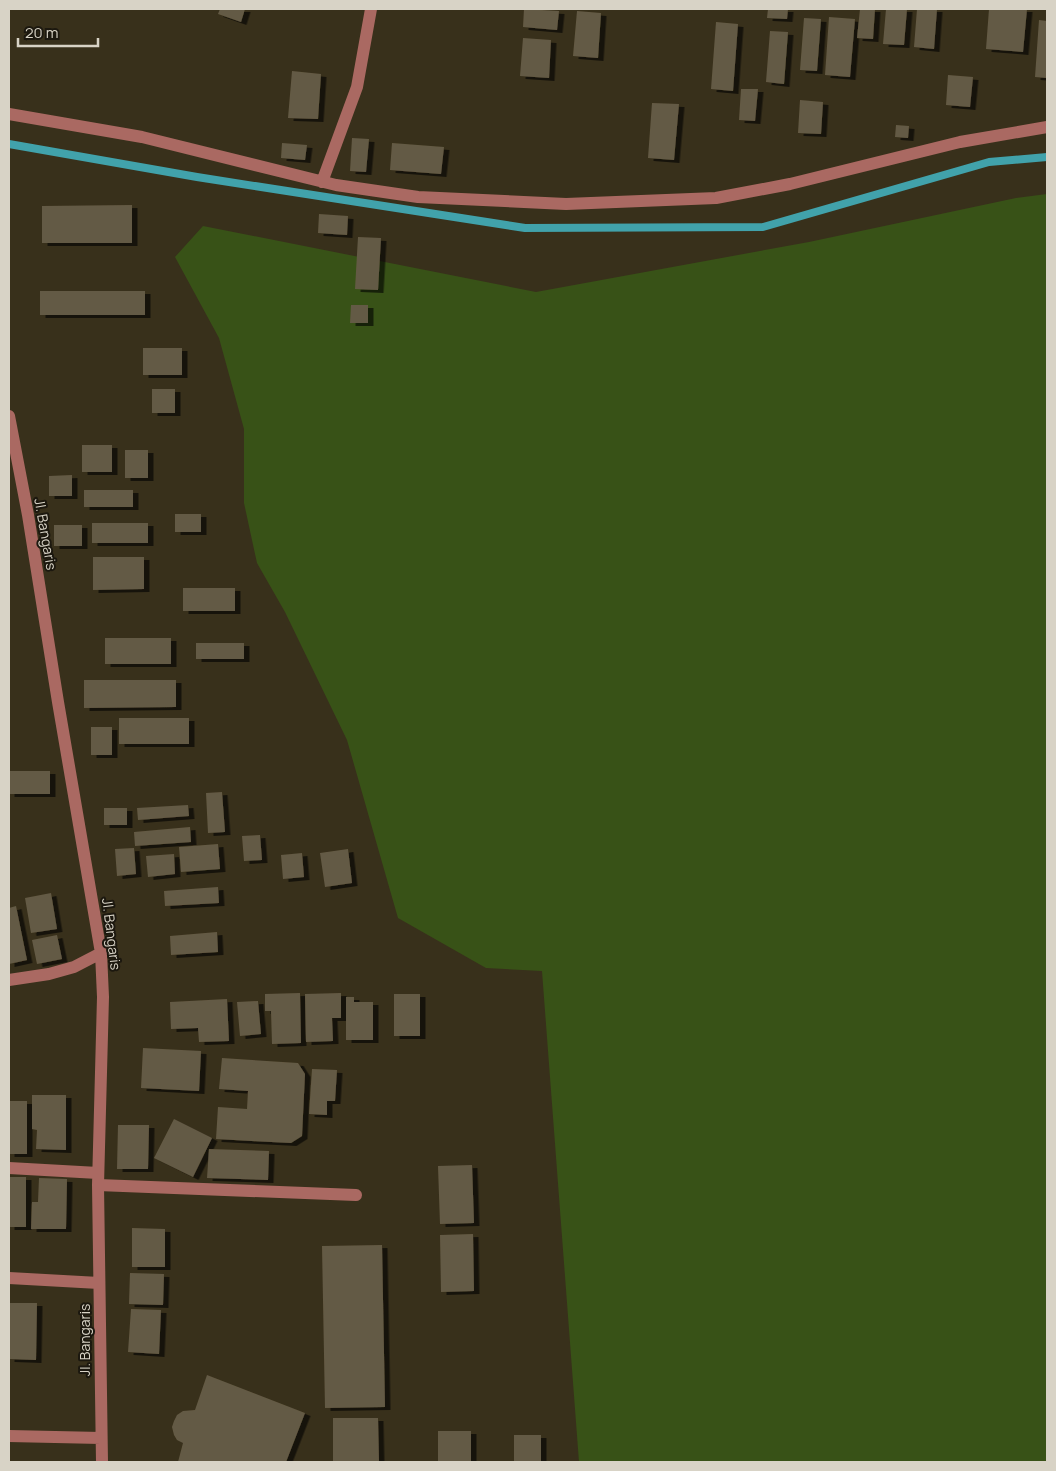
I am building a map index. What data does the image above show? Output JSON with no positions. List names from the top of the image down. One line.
{"streets":{"street":["Jl. Bangaris"]},"scale_bar":"20 m"}
